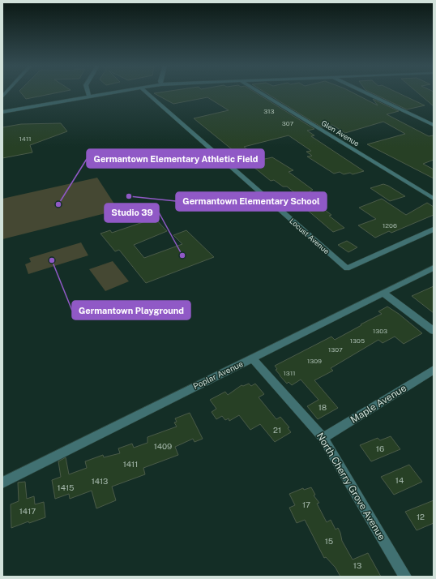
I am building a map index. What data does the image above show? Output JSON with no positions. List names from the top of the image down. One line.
{"streets":{"street":["Glen Avenue","Locust Avenue","Poplar Avenue","Maple Avenue","North Cherry Grove Avenue"]},"crossings":[["Poplar Avenue","North Cherry Grove Avenue"],["Maple Avenue","North Cherry Grove Avenue"]],"places":["Germantown Elementary School","Germantown Elementary Athletic Field","Studio 39","Germantown Playground"],"house_numbers":["313","307","1411","1206","1303","1305","1307","1309","1311","18","21","1409","16","1411","14","1413","1415","17","1417","12","15","13"]}
